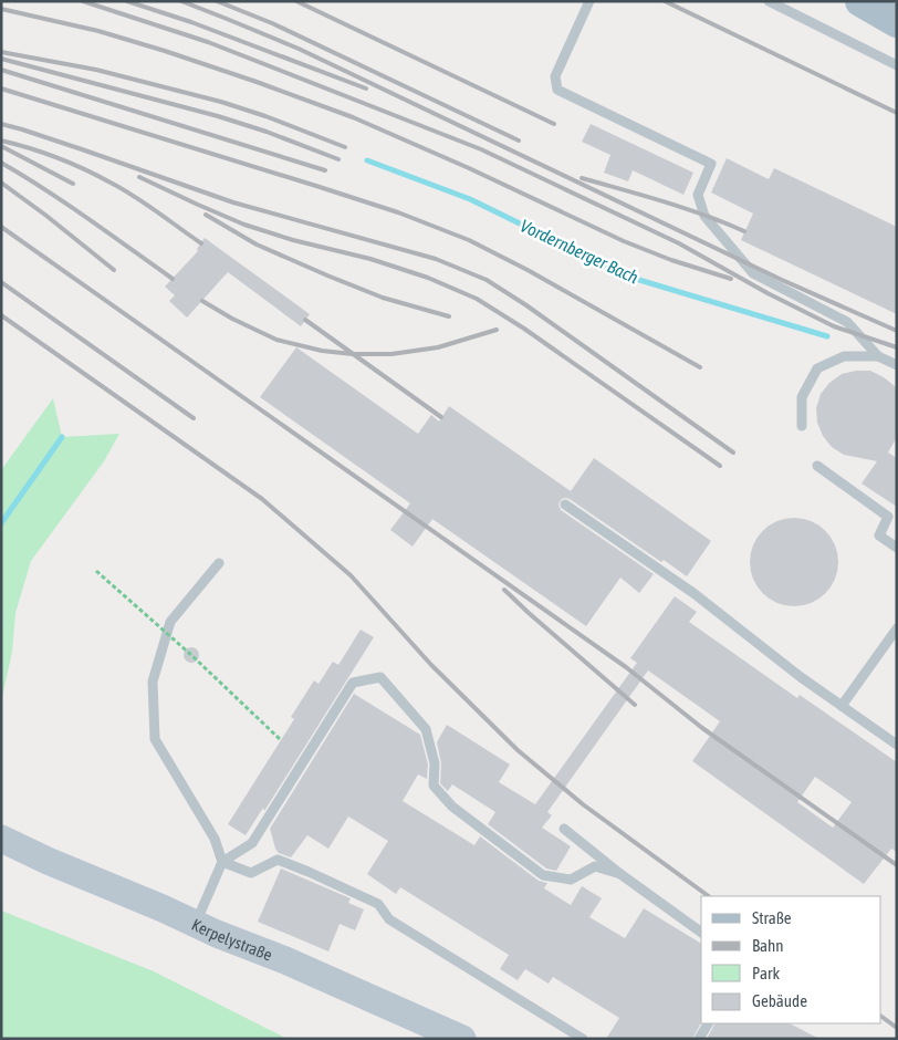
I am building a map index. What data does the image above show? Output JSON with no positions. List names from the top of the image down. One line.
{"streets":{"main road":["Kerpelystraße"]},"water":["Vordernberger Bach"],"legend":["Straße","Bahn","Park","Gebäude"]}
